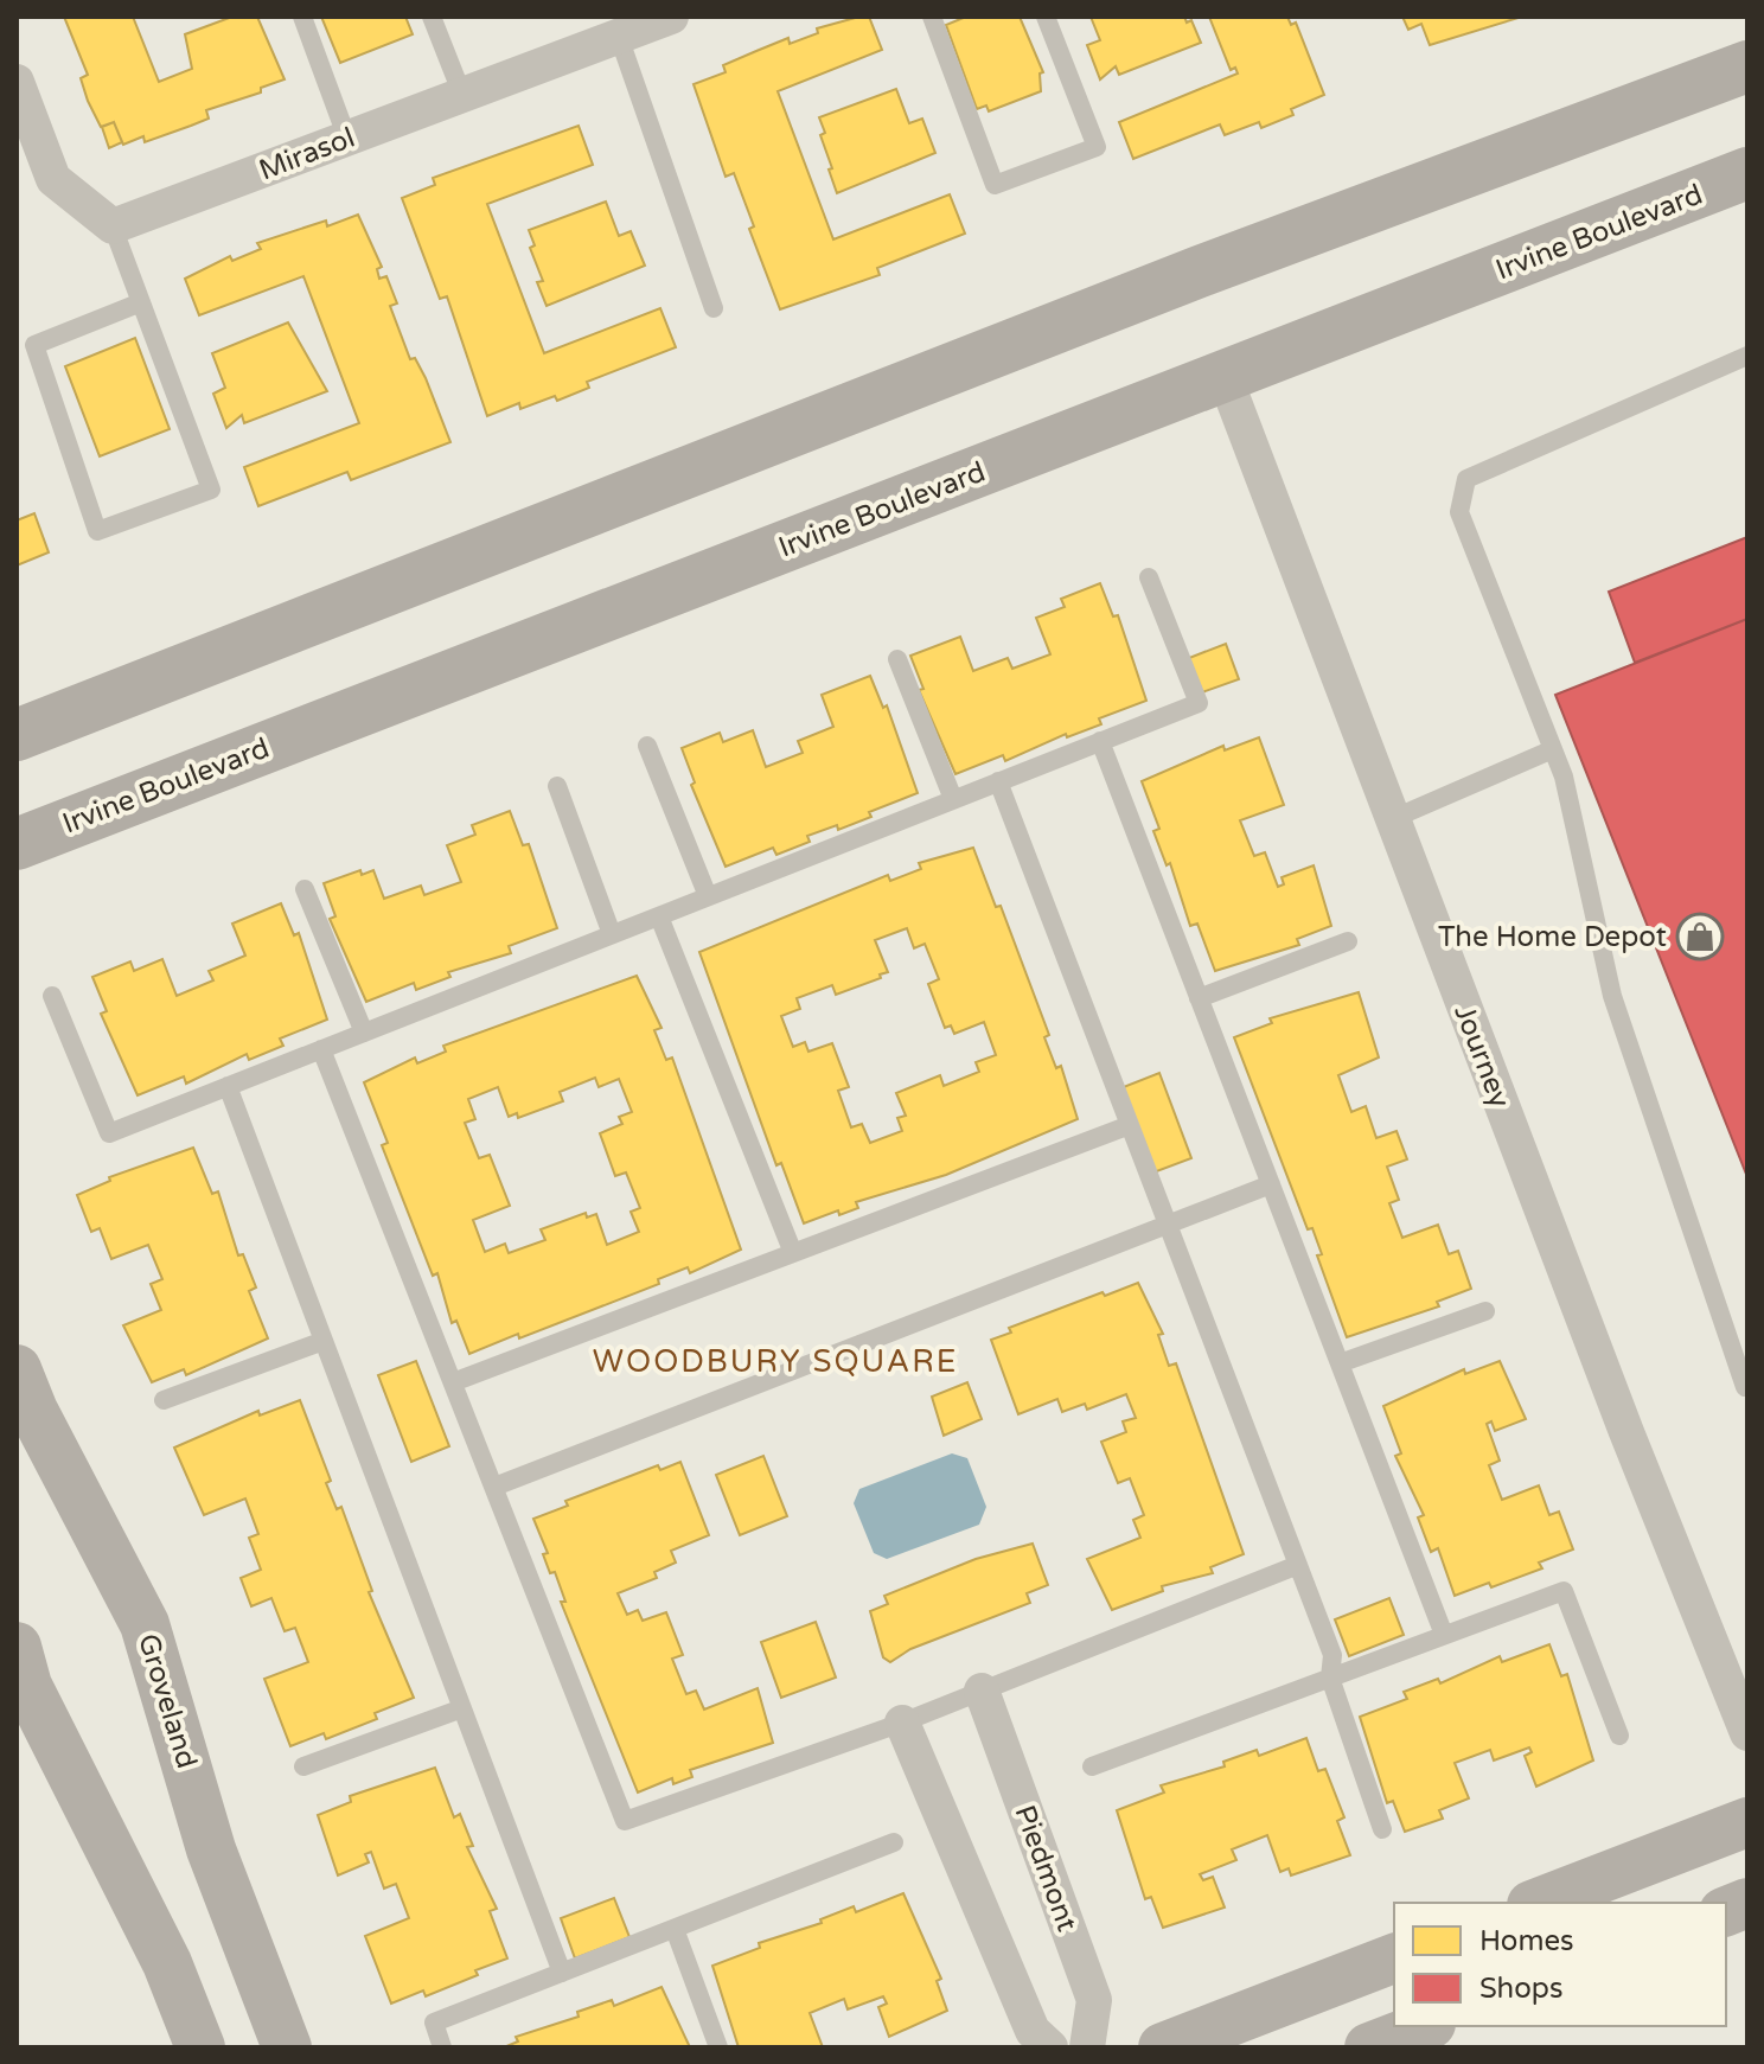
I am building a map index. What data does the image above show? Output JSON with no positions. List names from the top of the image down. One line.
{"streets":{"main road":["Irvine Boulevard"],"street":["Mirasol","Journey","Groveland","Piedmont"]},"crossings":[["Irvine Boulevard","Journey"]],"districts":["WOODBURY SQUARE"],"places":{"shop":["The Home Depot"]},"legend":["Homes","Shops"]}
